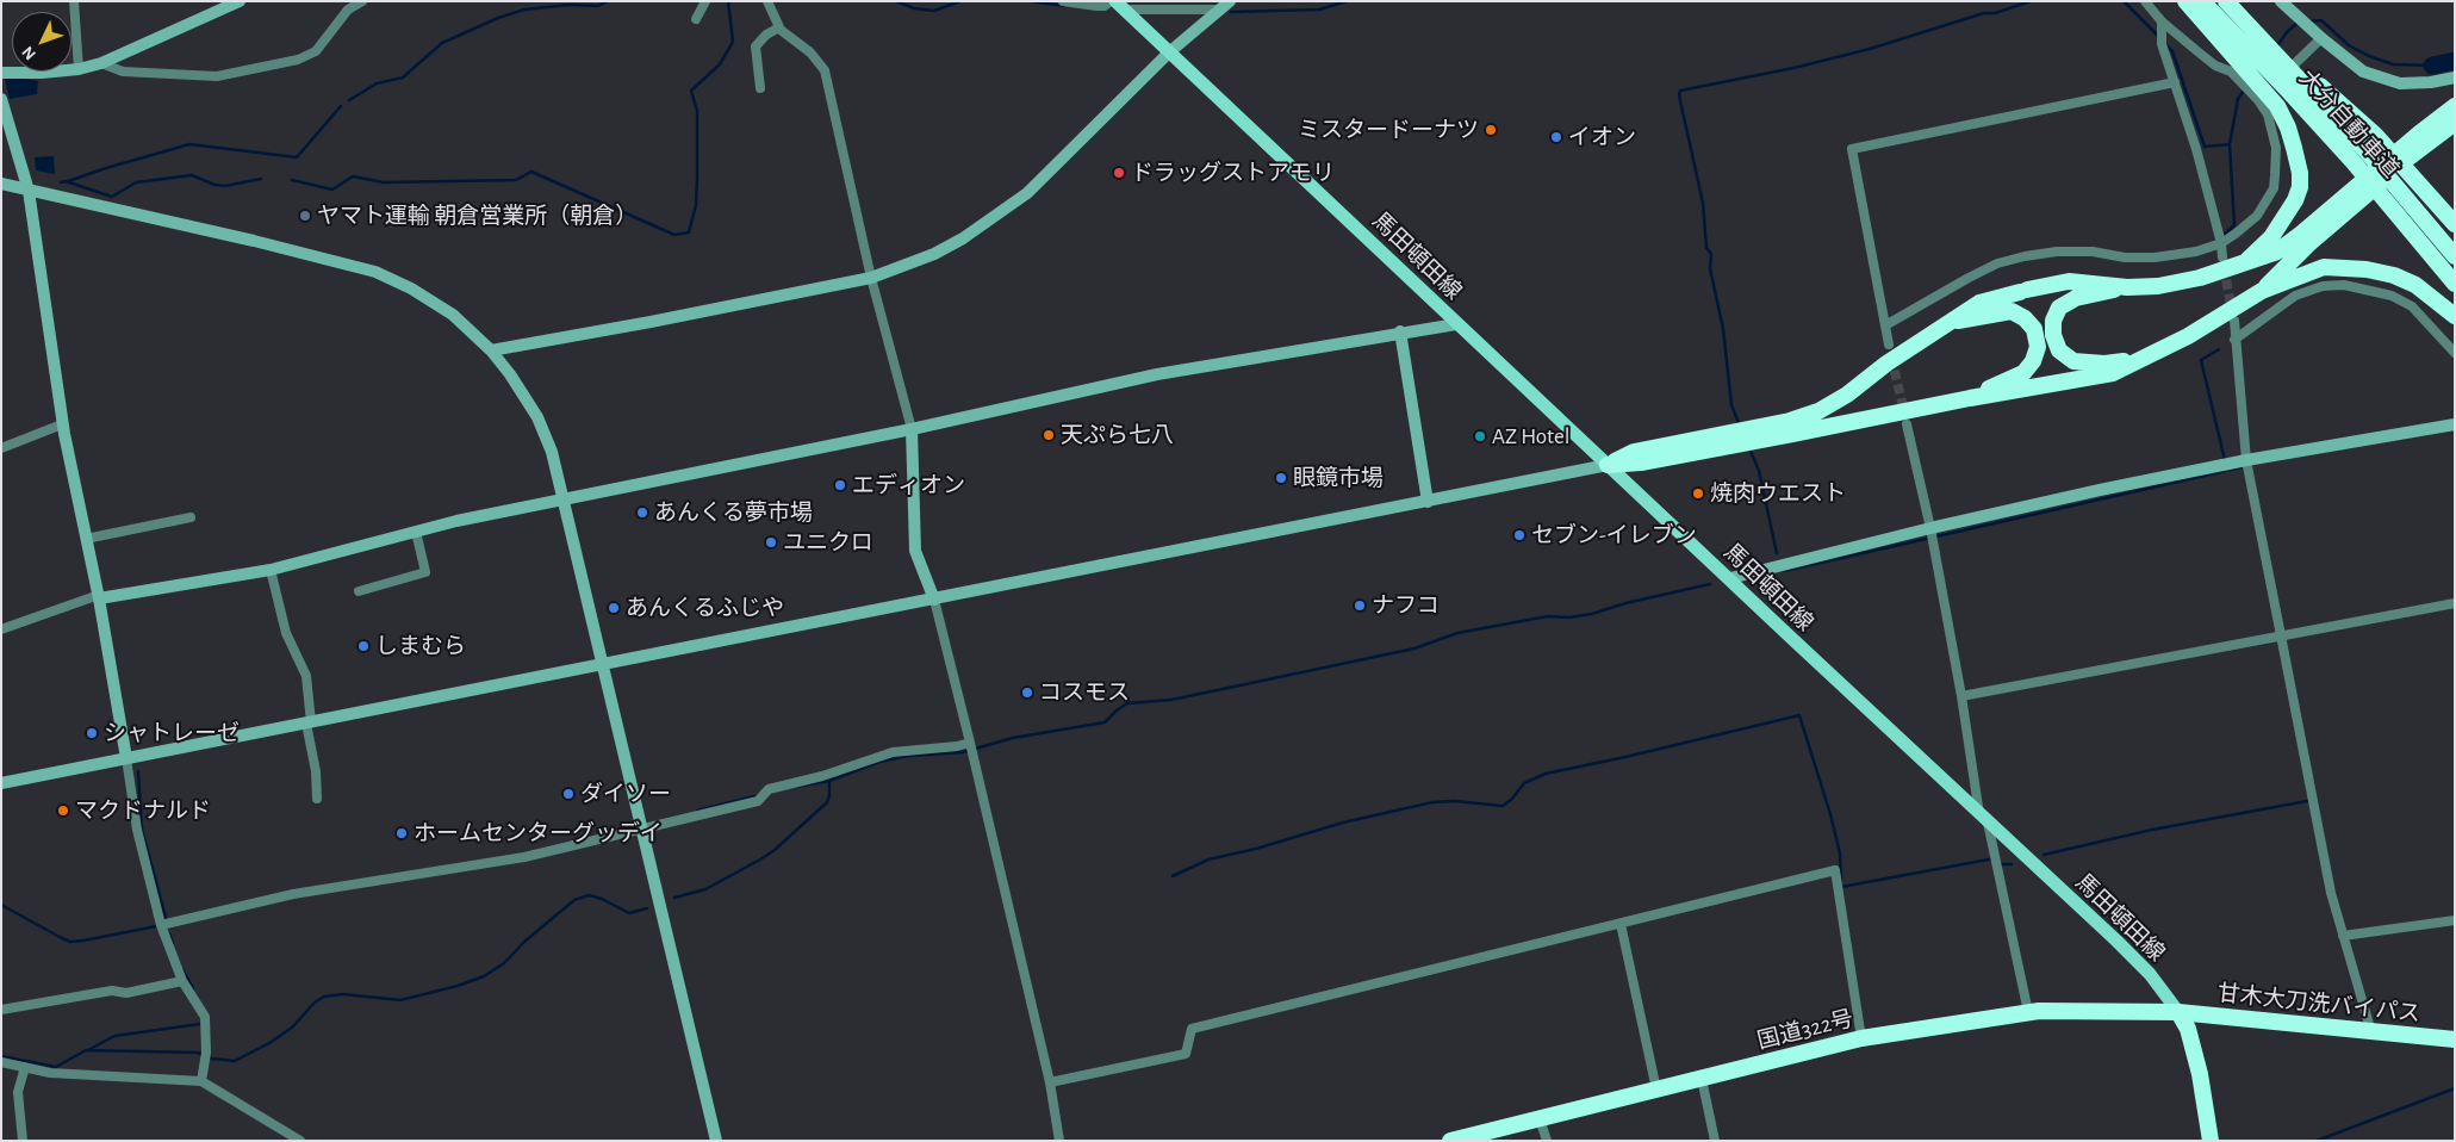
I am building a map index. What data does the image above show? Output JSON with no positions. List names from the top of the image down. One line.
{"streets":{"highway":["大分自動車道","甘木大刀洗バイパス","国道322号"],"main road":["馬田頓田線"]},"crossings":[["馬田頓田線","甘木大刀洗バイパス"],["馬田頓田線","国道322号"],["甘木大刀洗バイパス","国道322号"]],"places":["ミスタードーナツ","イオン","ドラッグストアモリ","ヤマト運輸 朝倉営業所（朝倉）","天ぷら七八","AZ Hotel","眼鏡市場","エディオン","焼肉ウエスト","あんくる夢市場","セブン-イレブン","ユニクロ","ナフコ","あんくるふじや","しまむら","コスモス","シャトレーゼ","ダイソー","マクドナルド","ホームセンターグッデイ"],"north":"bottom left"}
